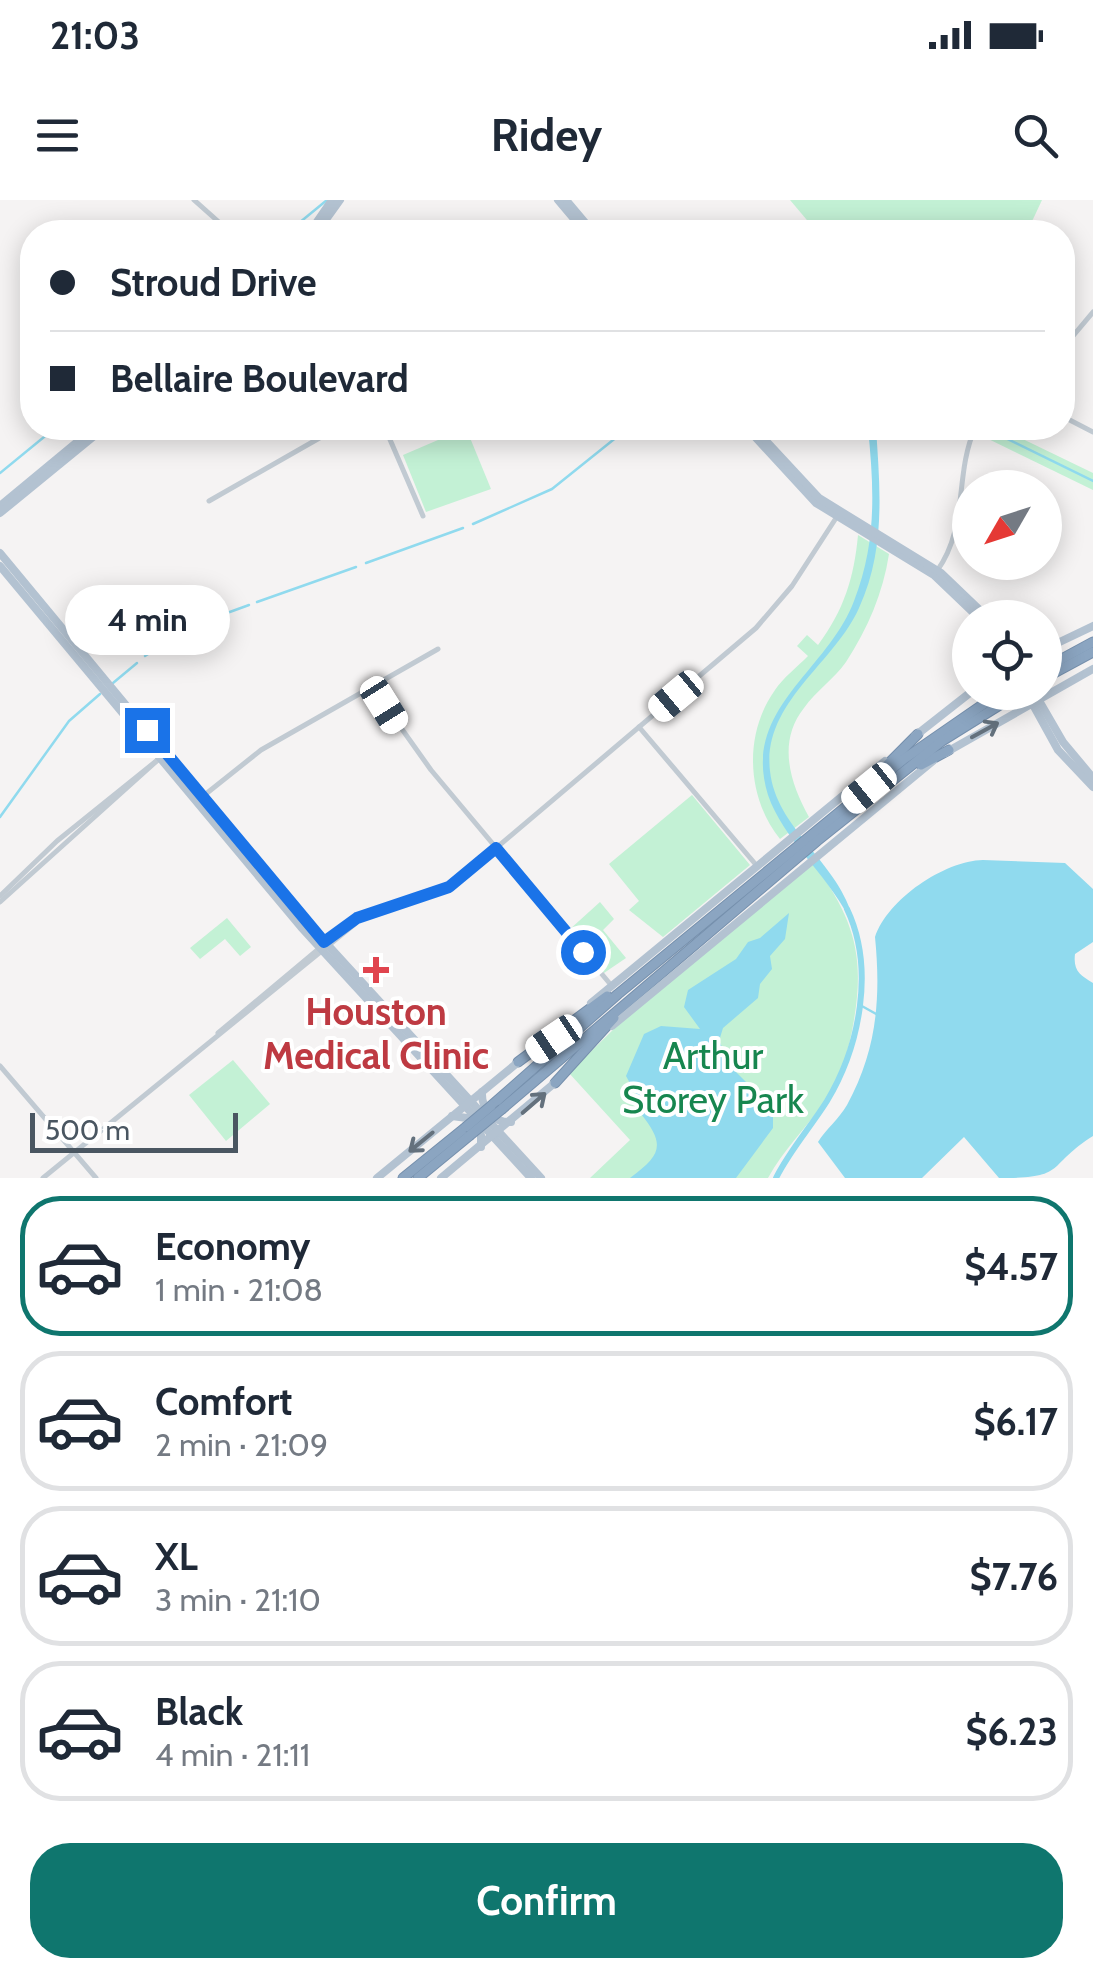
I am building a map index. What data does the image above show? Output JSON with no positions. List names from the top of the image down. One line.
{"parks":["Arthur Storey Park"],"places":{"health":["Houston Medical Clinic"]},"scale_bar":"500 m","north":"bottom left","page":{"status":"21:03","header":"Ridey","banner":["Stroud Drive","Bellaire Boulevard"],"bubble":"4 min","scale":"500 m","list":[{"name":"Economy","note":"1 min · 21:08","value":"$4.57"},{"name":"Comfort","note":"2 min · 21:09","value":"$6.17"},{"name":"XL","note":"3 min · 21:10","value":"$7.76"},{"name":"Black","note":"4 min · 21:11","value":"$6.23"}],"buttons":"Confirm"}}
